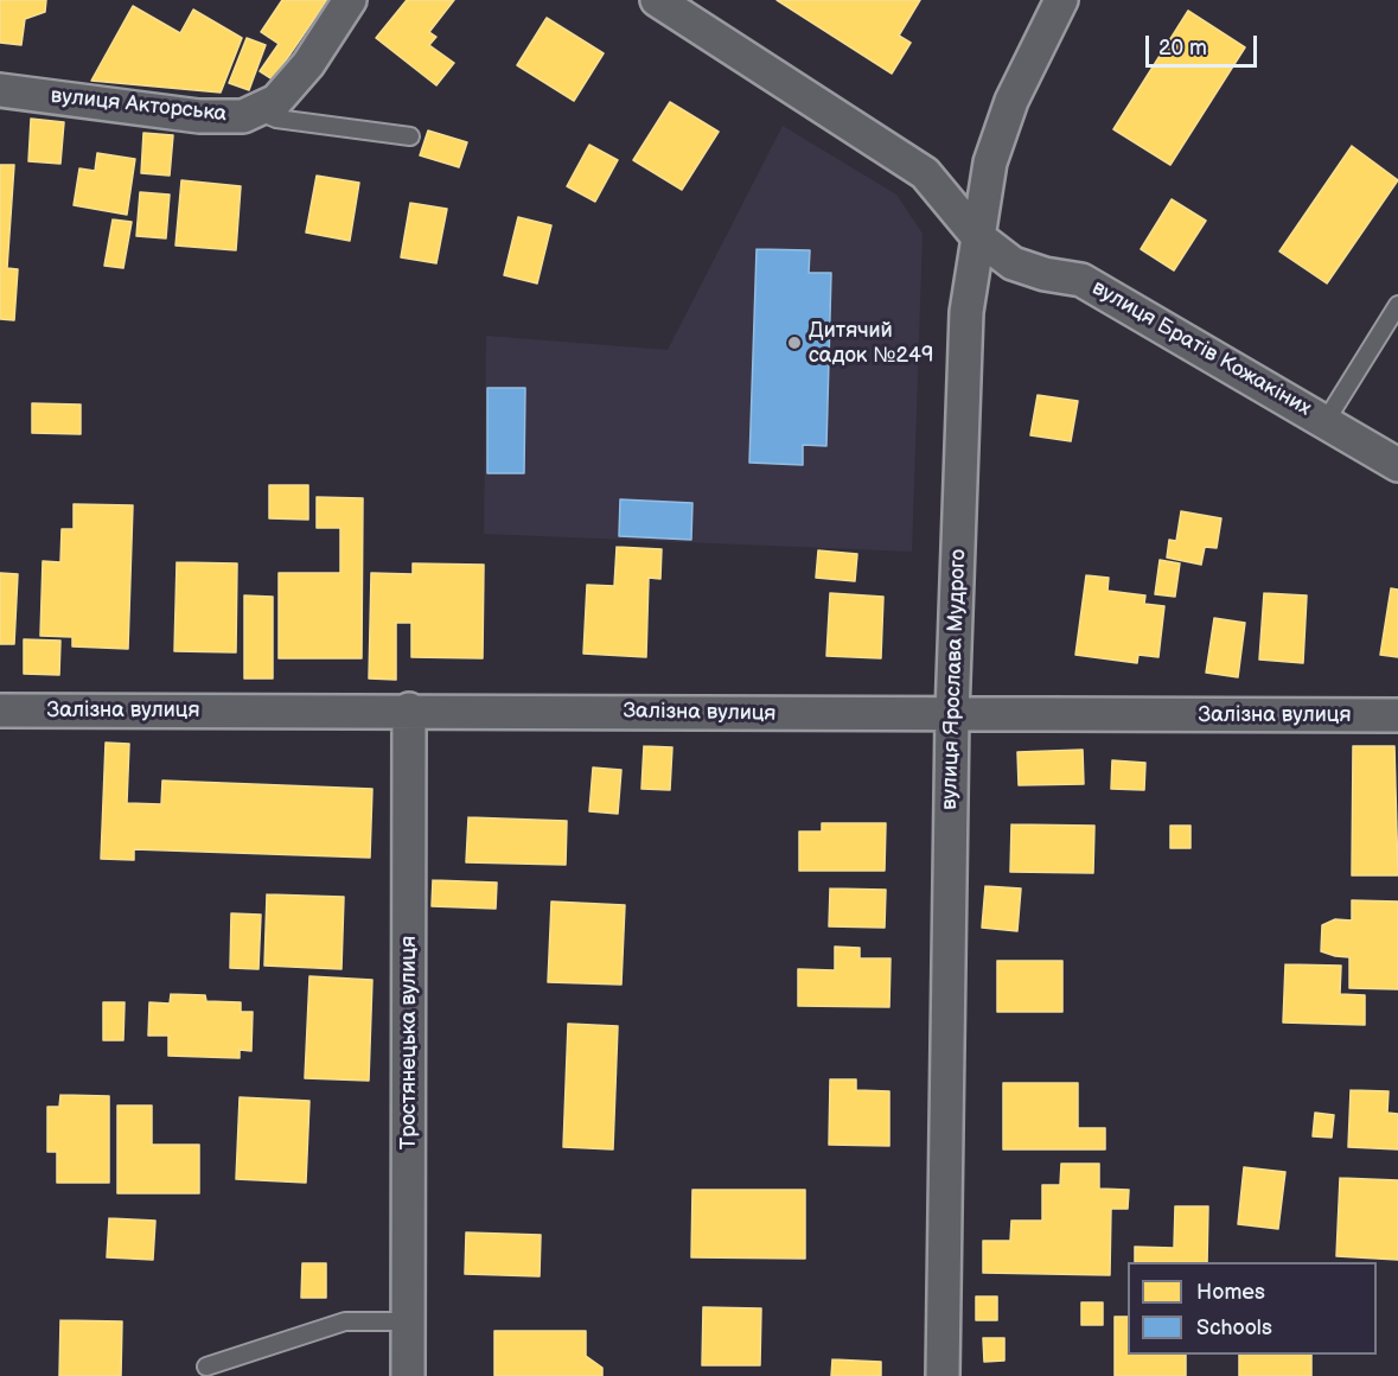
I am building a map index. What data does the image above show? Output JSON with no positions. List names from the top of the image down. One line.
{"streets":{"street":["вулиця Акторська","вулиця Братів Кожакіних","вулиця Ярослава Мудрого","Залізна вулиця","Тростянецька вулиця"]},"crossings":[["вулиця Братів Кожакіних","вулиця Ярослава Мудрого"],["вулиця Ярослава Мудрого","Залізна вулиця"],["Залізна вулиця","Тростянецька вулиця"]],"places":["Дитячий садок №249"],"legend":["Homes","Schools"],"scale_bar":"20 m"}
